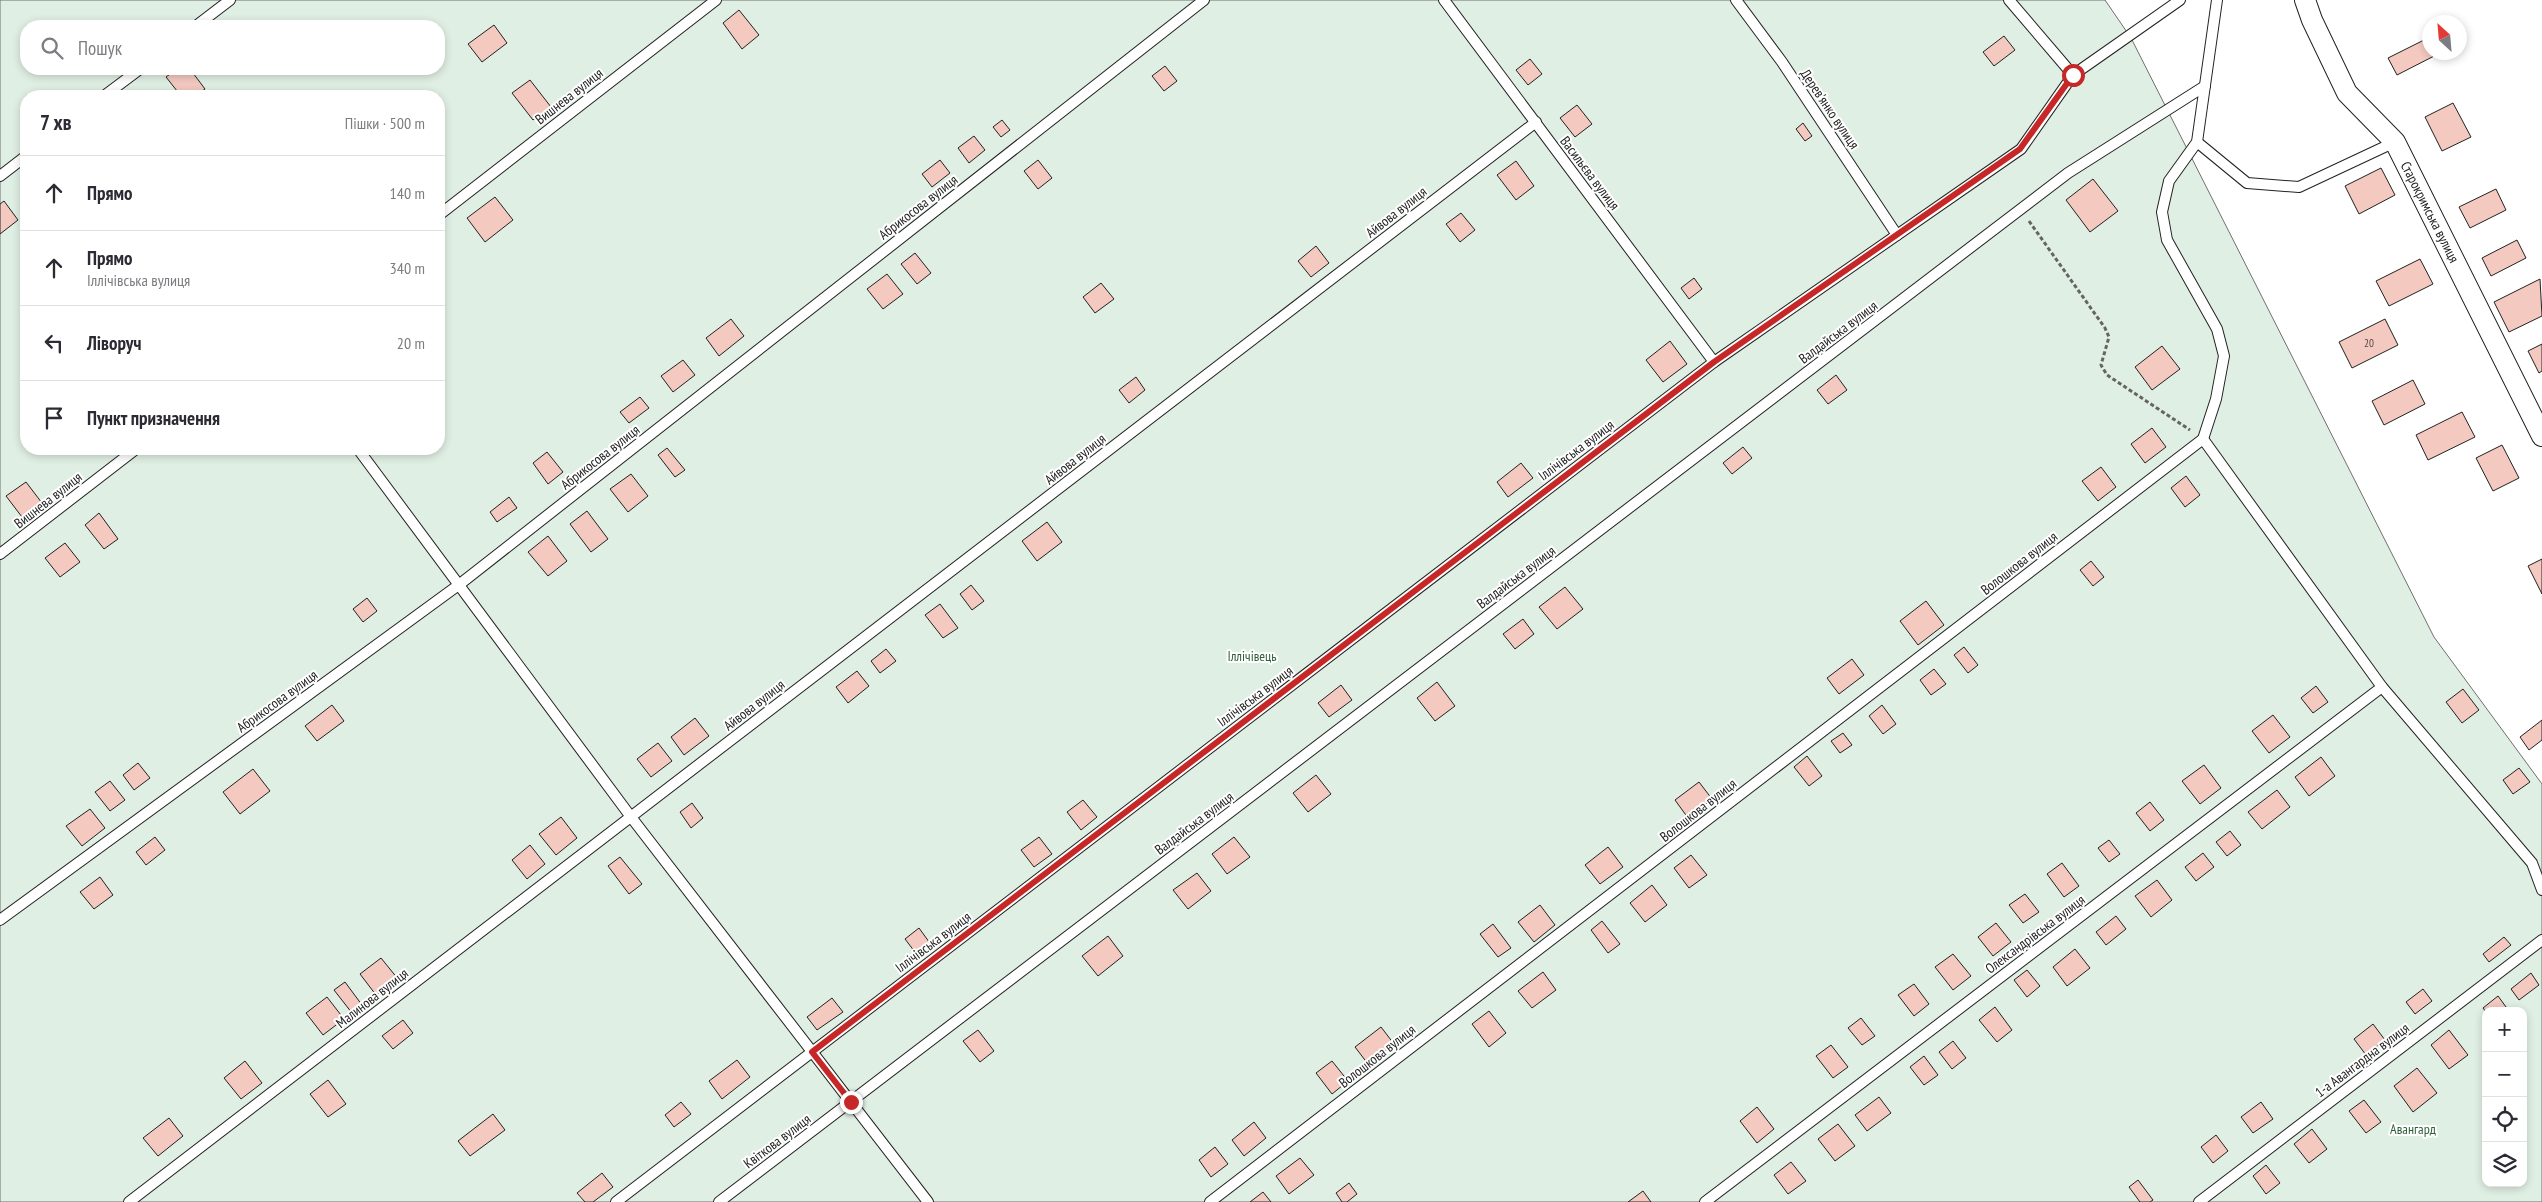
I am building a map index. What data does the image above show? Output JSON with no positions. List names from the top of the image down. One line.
{"streets":{"street":["Старокримська вулиця"],"lane":["Вишнева вулиця","Дерев'янко вулиця","Васильєва вулиця","Абрикосова вулиця","Айвова вулиця","Валдайська вулиця","Іллічівська вулиця","Волошкова вулиця","Олександрівська вулиця","Малинова вулиця","1-а Авангардна вулиця","Квіткова вулиця"]},"crossings":[["Дерев'янко вулиця","Іллічівська вулиця"],["Васильєва вулиця","Айвова вулиця"],["Васильєва вулиця","Іллічівська вулиця"],["Айвова вулиця","Малинова вулиця"],["Валдайська вулиця","Квіткова вулиця"]],"parks":["Іллічівець","Авангард"],"house_numbers":["20"],"north":"top left","page":{"search":"Пошук","heading":["7 хв","Пішки · 500 m"],"list":[["Прямо","140 m"],["Прямо","Іллічівська вулиця","340 m"],["Ліворуч","20 m"],"Пункт призначення"],"map_buttons":["+","−"]}}
